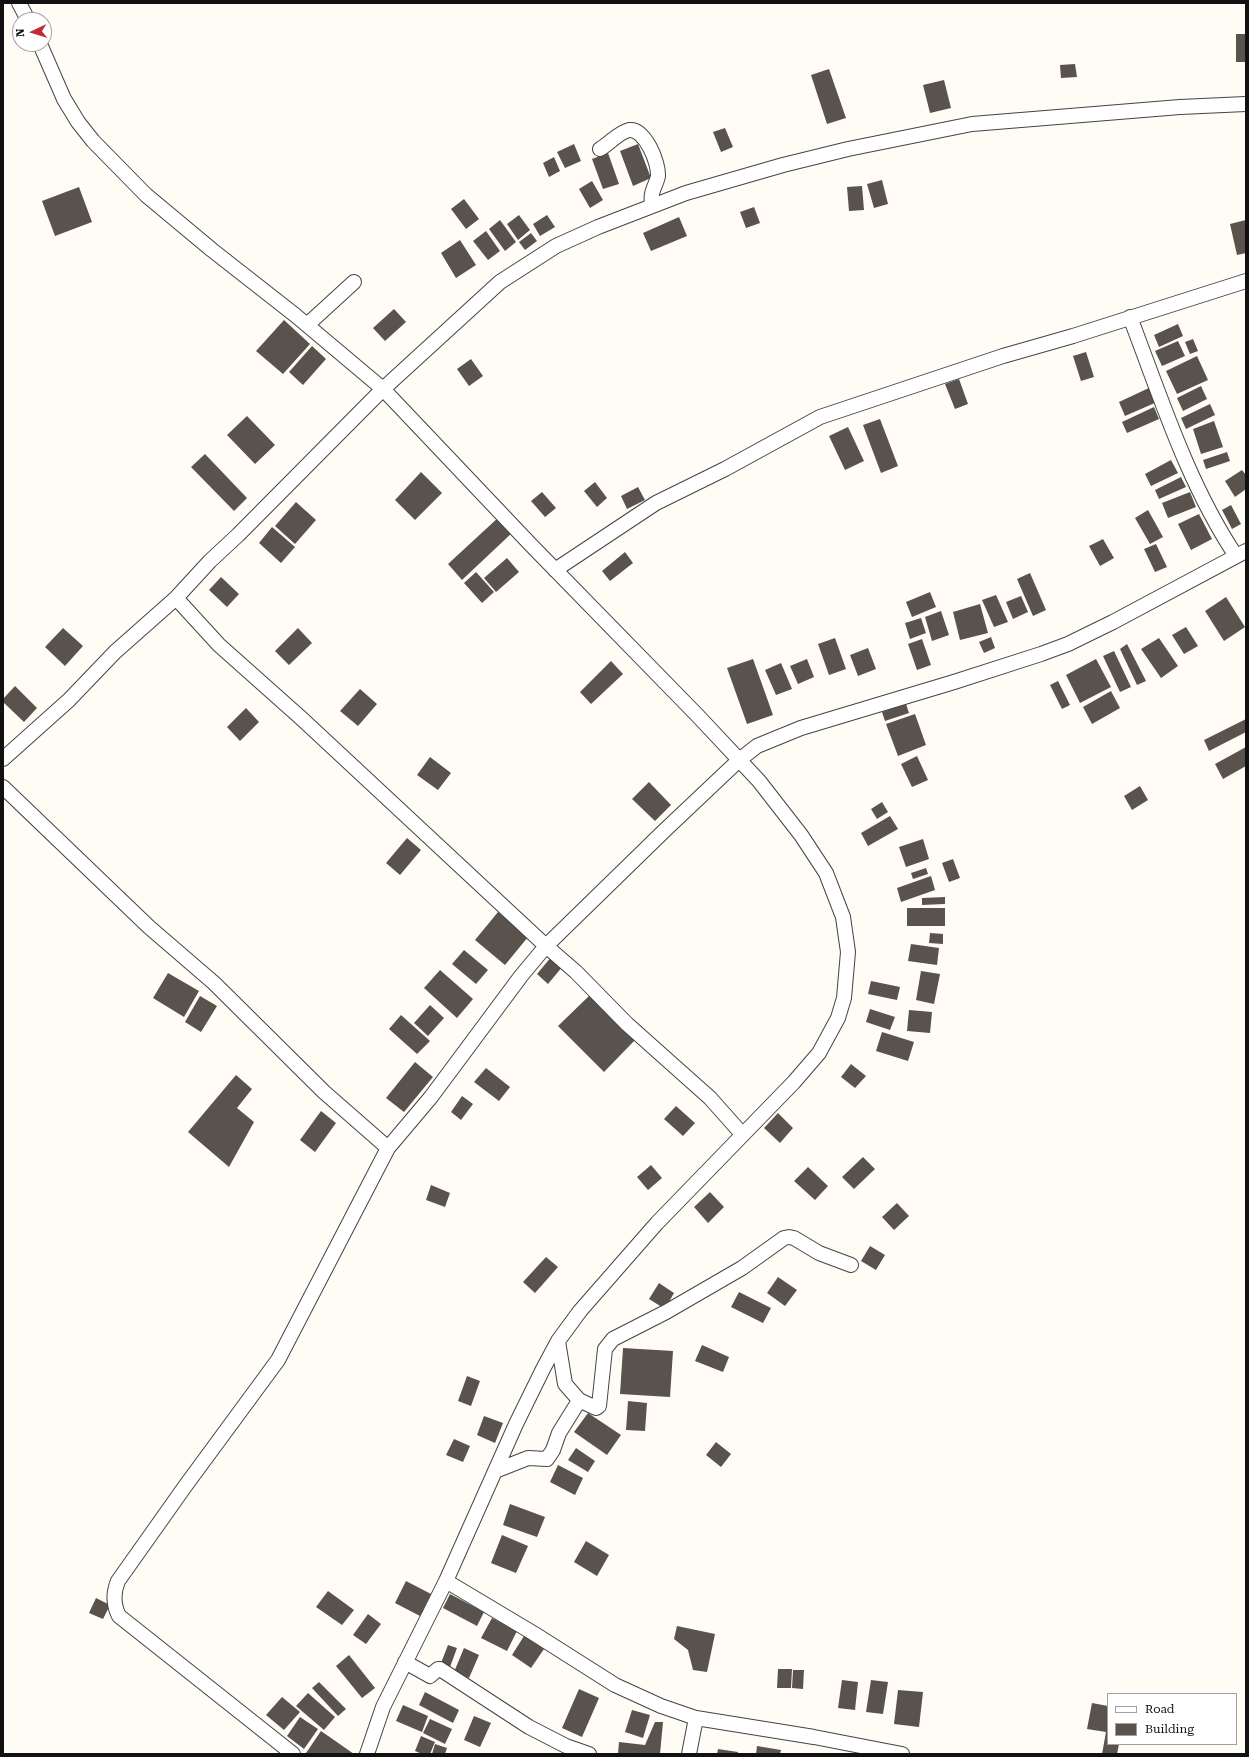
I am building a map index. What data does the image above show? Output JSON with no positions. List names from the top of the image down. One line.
{"legend":["Road","Building"],"north":"left"}
